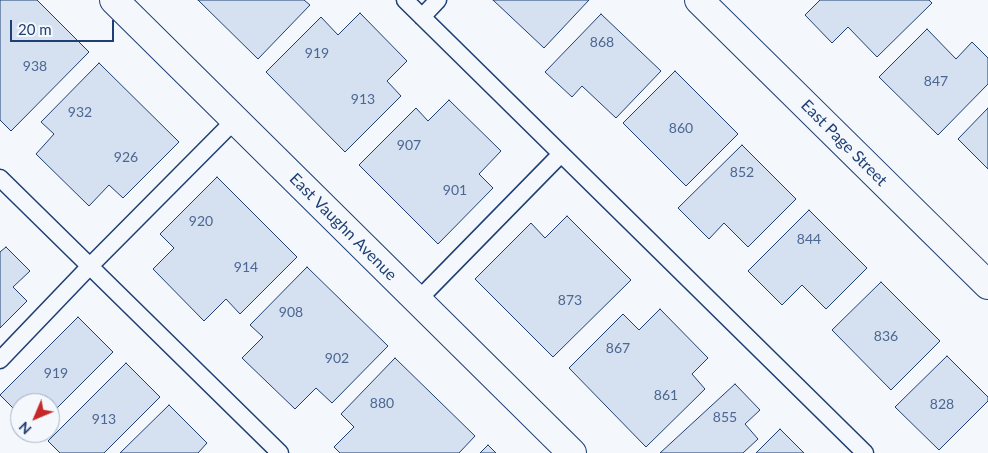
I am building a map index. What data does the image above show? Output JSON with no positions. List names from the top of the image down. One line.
{"streets":{"street":["East Page Street","East Vaughn Avenue"]},"house_numbers":["868","919","938","847","913","932","860","907","926","852","901","920","844","914","873","908","836","867","902","919","861","880","828","855","913"],"scale_bar":"20 m","north":"bottom left"}
